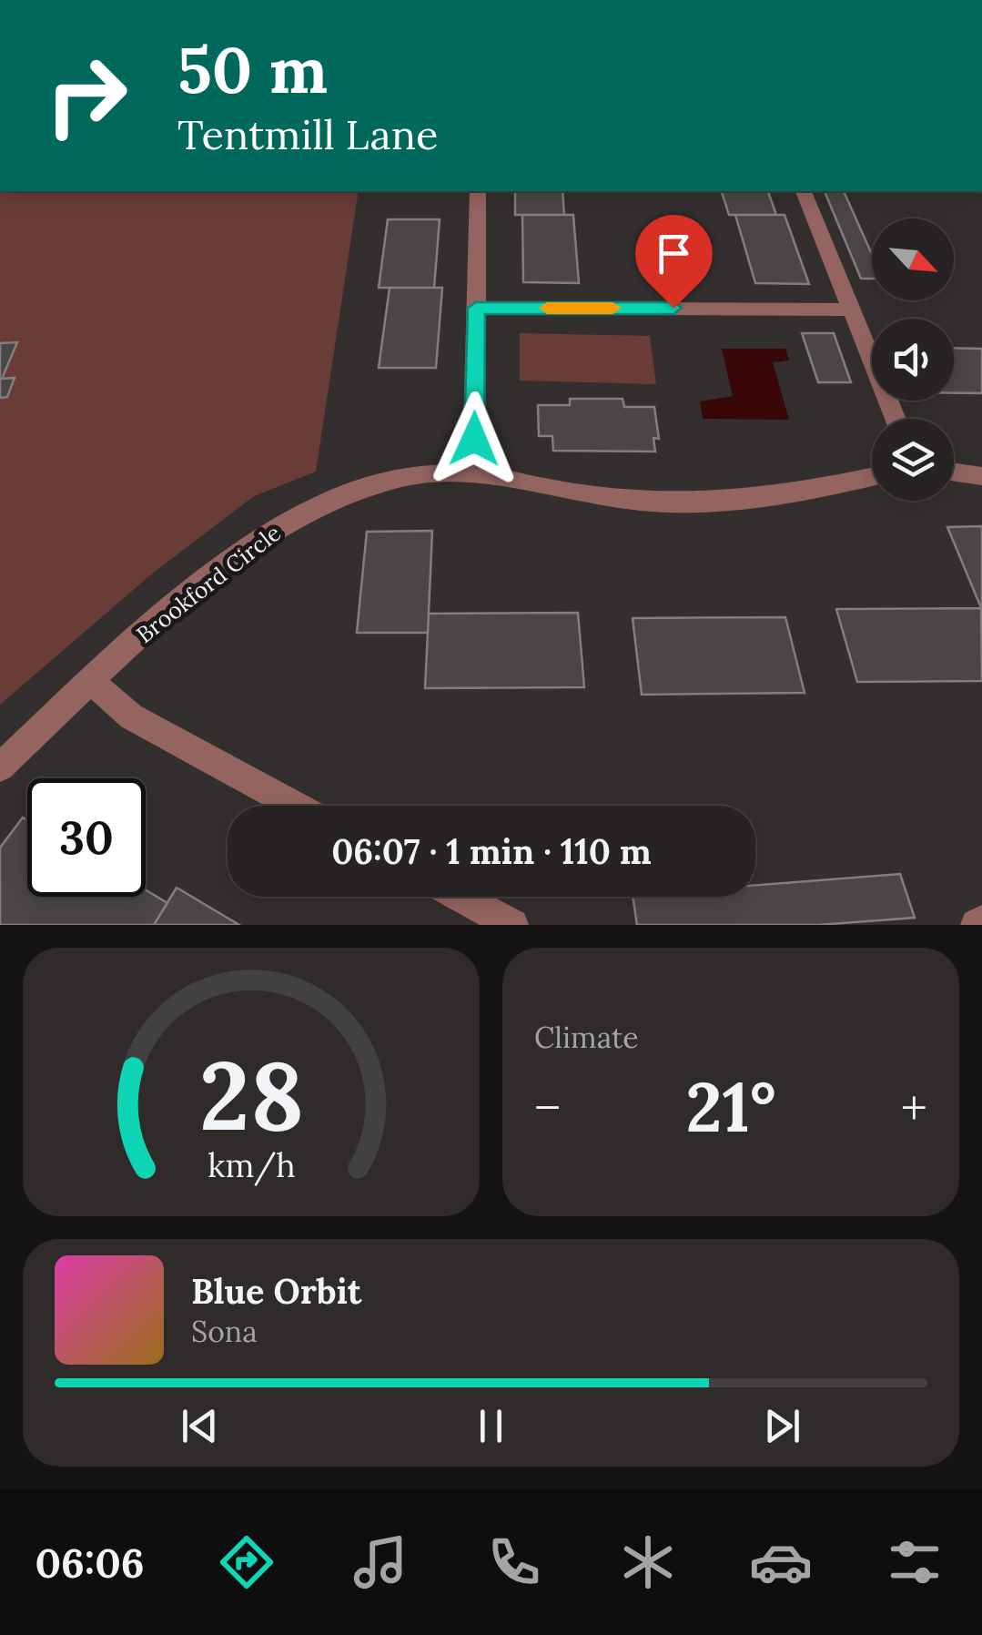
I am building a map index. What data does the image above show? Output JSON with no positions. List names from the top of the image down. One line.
{"streets":{"street":["Brookford Circle"]},"north":"bottom right","page":{"turn":["50 m","Tentmill Lane"],"limit":"30","trip":"06:07 · 1 min · 110 m","tile":"Climate","heat":["−","21°","+"],"song":["Blue Orbit","Sona"],"tabs":"06:06","gauge":["28","km/h"]}}
